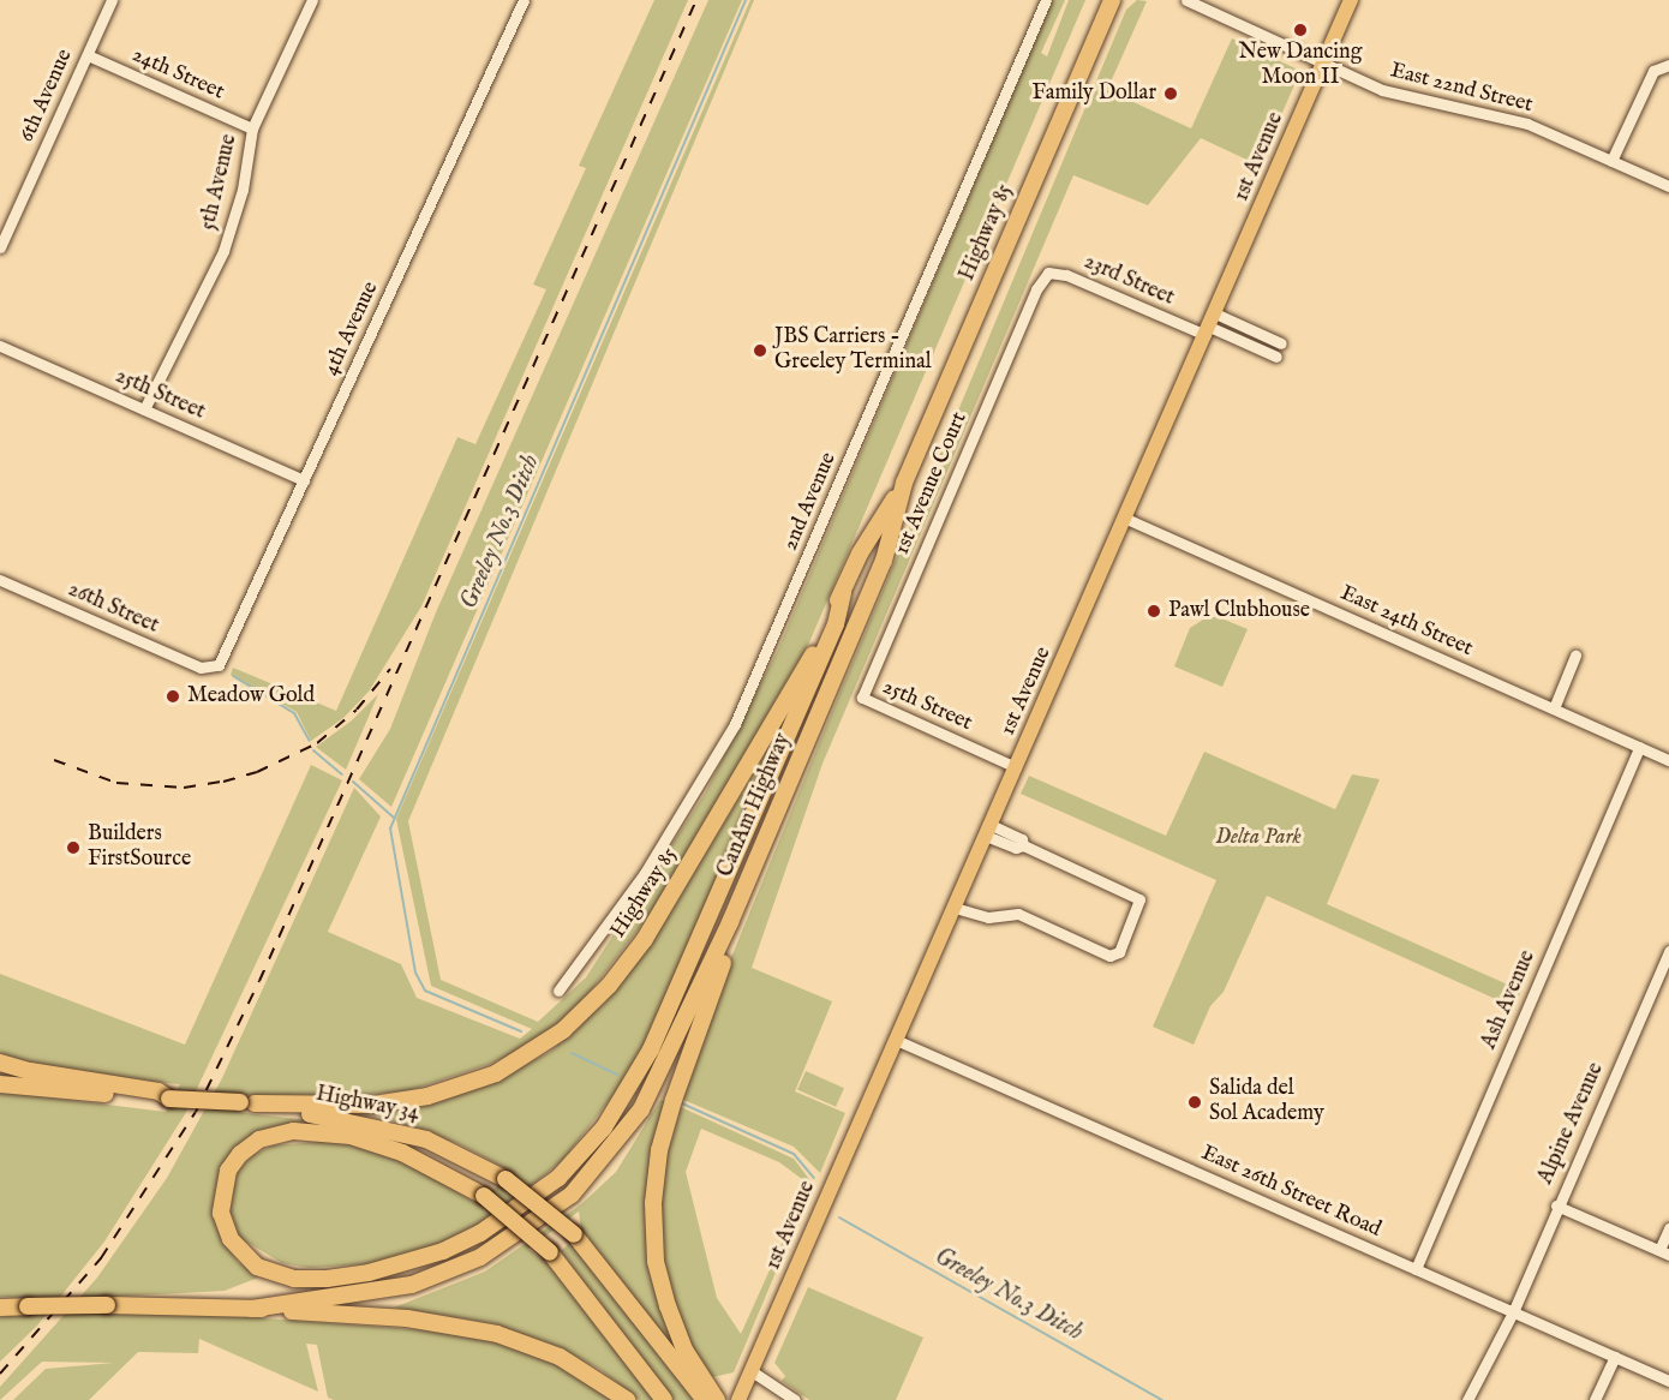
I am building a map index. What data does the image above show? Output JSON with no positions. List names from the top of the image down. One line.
{"streets":{"highway":["Highway 85","CanAm Highway","Highway 34"],"main road":["1st Avenue"],"street":["24th Street","East 22nd Street","6th Avenue","5th Avenue","23rd Street","4th Avenue","25th Street","1st Avenue Court","2nd Avenue","26th Street","East 24th Street","Ash Avenue","Alpine Avenue","East 26th Street Road"]},"crossings":[["24th Street","6th Avenue"],["24th Street","5th Avenue"],["East 22nd Street","1st Avenue"],["1st Avenue","23rd Street"],["1st Avenue","25th Street"],["1st Avenue","East 24th Street"],["1st Avenue","East 26th Street Road"],["5th Avenue","25th Street"],["Highway 85","CanAm Highway"],["Highway 85","Highway 34"],["23rd Street","1st Avenue Court"],["4th Avenue","25th Street"],["4th Avenue","26th Street"],["25th Street","1st Avenue Court"],["East 24th Street","Ash Avenue"],["Ash Avenue","East 26th Street Road"],["Alpine Avenue","East 26th Street Road"]],"water":["Greeley No.3 Ditch"],"parks":["Delta Park"],"places":["New Dancing Moon II","Family Dollar","JBS Carriers - Greeley Terminal","Pawl Clubhouse","Meadow Gold","Builders FirstSource","Salida del Sol Academy"]}
